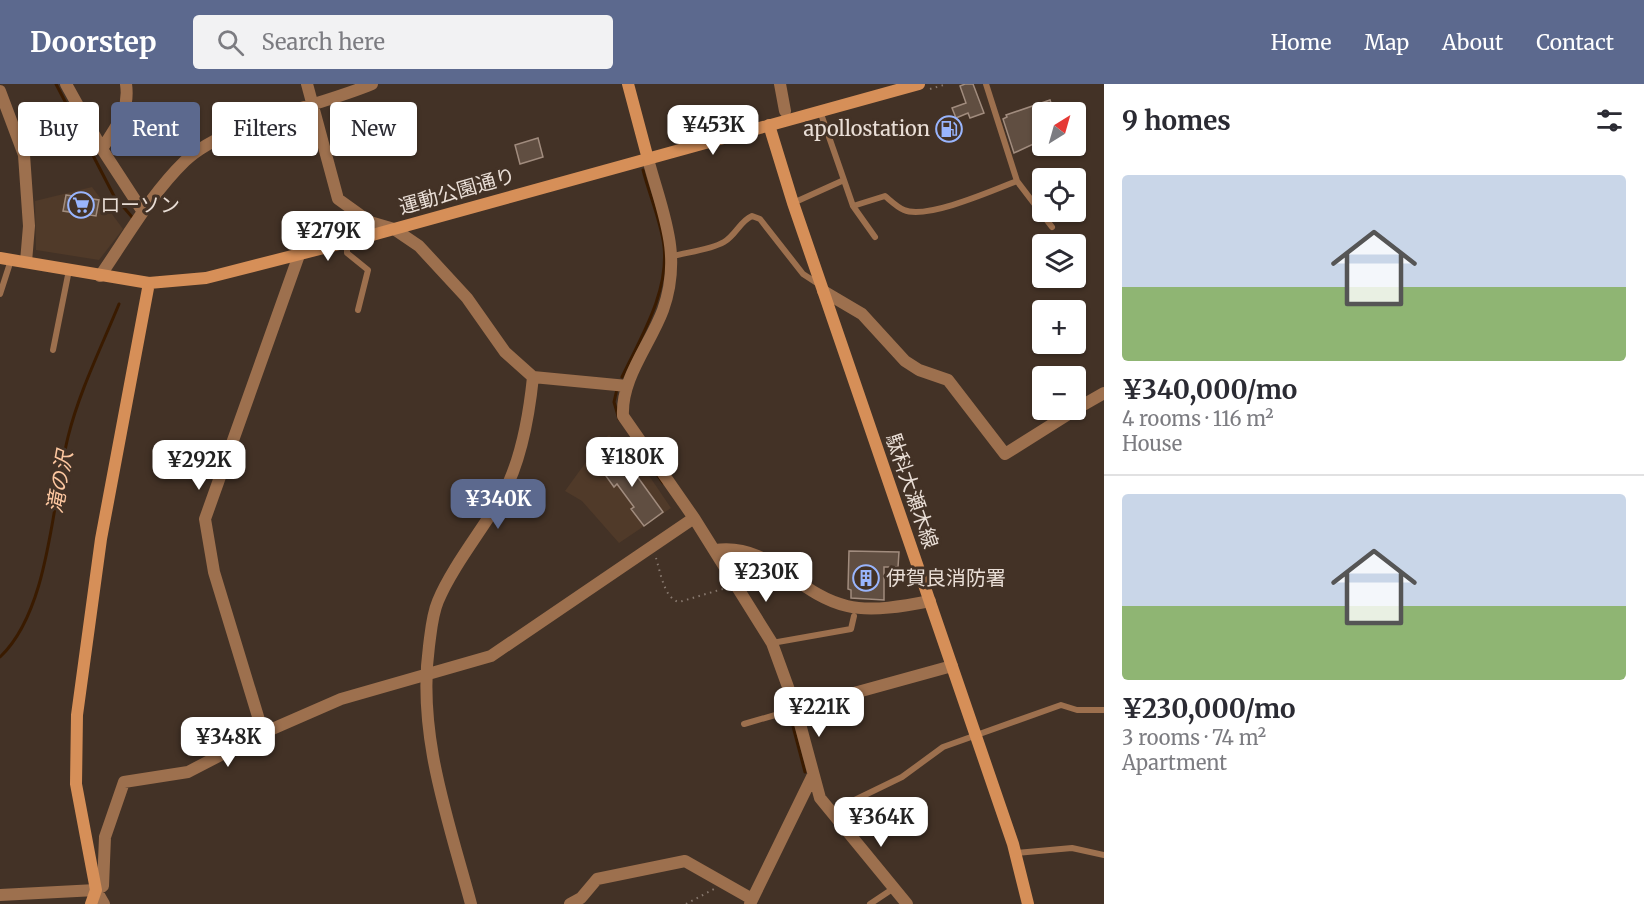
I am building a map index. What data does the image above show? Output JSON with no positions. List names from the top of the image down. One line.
{"streets":{"street":["運動公園通り","駄科大瀬木線"]},"crossings":[["運動公園通り","駄科大瀬木線"]],"water":["滝の沢"],"places":{"fuel station":["apollostation"],"supermarket":["ローソン"],"building":["伊賀良消防署"]},"north":"top right","page":{"header":"Doorstep","search":"Search here","nav":["Home","Map","About","Contact"],"heading":"9 homes","map_buttons":["+","−"],"chip":["Buy","Rent","Filters","New"],"price":["¥453K","¥279K","¥180K","¥292K","¥340K","¥230K","¥221K","¥348K","¥364K"],"list":[{"name":"¥340,000/mo","note":"4 rooms · 116 m² · House"},{"name":"¥230,000/mo","note":"3 rooms · 74 m² · Apartment"}]}}
